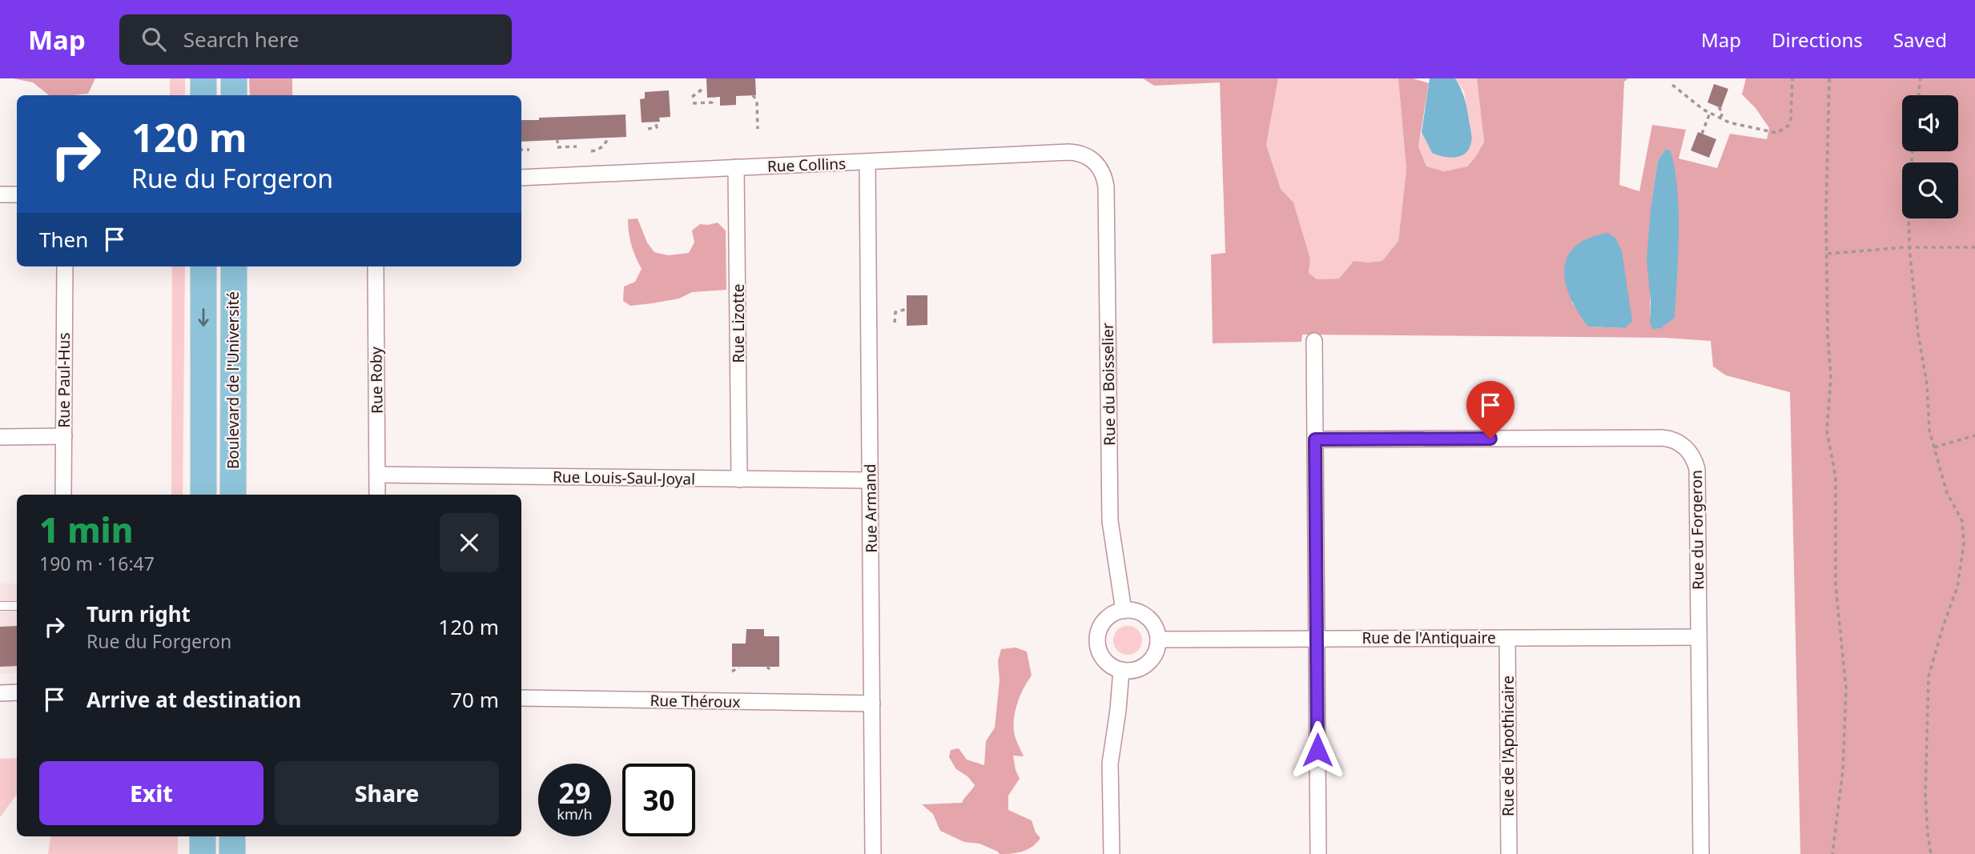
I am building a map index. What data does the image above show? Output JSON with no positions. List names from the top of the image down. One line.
{"streets":{"main road":["Boulevard de l'Université"],"street":["Rue Collins","Rue Lizotte","Rue Paul-Hus","Rue Roby","Rue du Boisselier","Rue Louis-Saul-Joyal","Rue Armand","Rue du Forgeron","Rue de l'Antiquaire","Rue Théroux","Rue de l'Apothicaire"]},"crossings":[["Rue Collins","Rue Lizotte"],["Rue Collins","Rue du Boisselier"],["Rue Collins","Rue Armand"],["Rue Lizotte","Rue Louis-Saul-Joyal"],["Rue Roby","Rue Louis-Saul-Joyal"],["Rue du Boisselier","Rue de l'Antiquaire"],["Rue Louis-Saul-Joyal","Rue Armand"],["Rue Armand","Rue Théroux"],["Rue du Forgeron","Rue de l'Antiquaire"],["Rue de l'Antiquaire","Rue de l'Apothicaire"]],"page":{"header":"Map","search":"Search here","nav":["Map","Directions","Saved"],"turn":["120 m","Rue du Forgeron"],"then":"Then","heading":["1 min","190 m · 16:47"],"list":[{"name":"Turn right","note":"Rue du Forgeron","value":"120 m"},{"name":"Arrive at destination","value":"70 m"}],"buttons":["Exit","Share"],"speed":"29 km/h","limit":"30"}}
